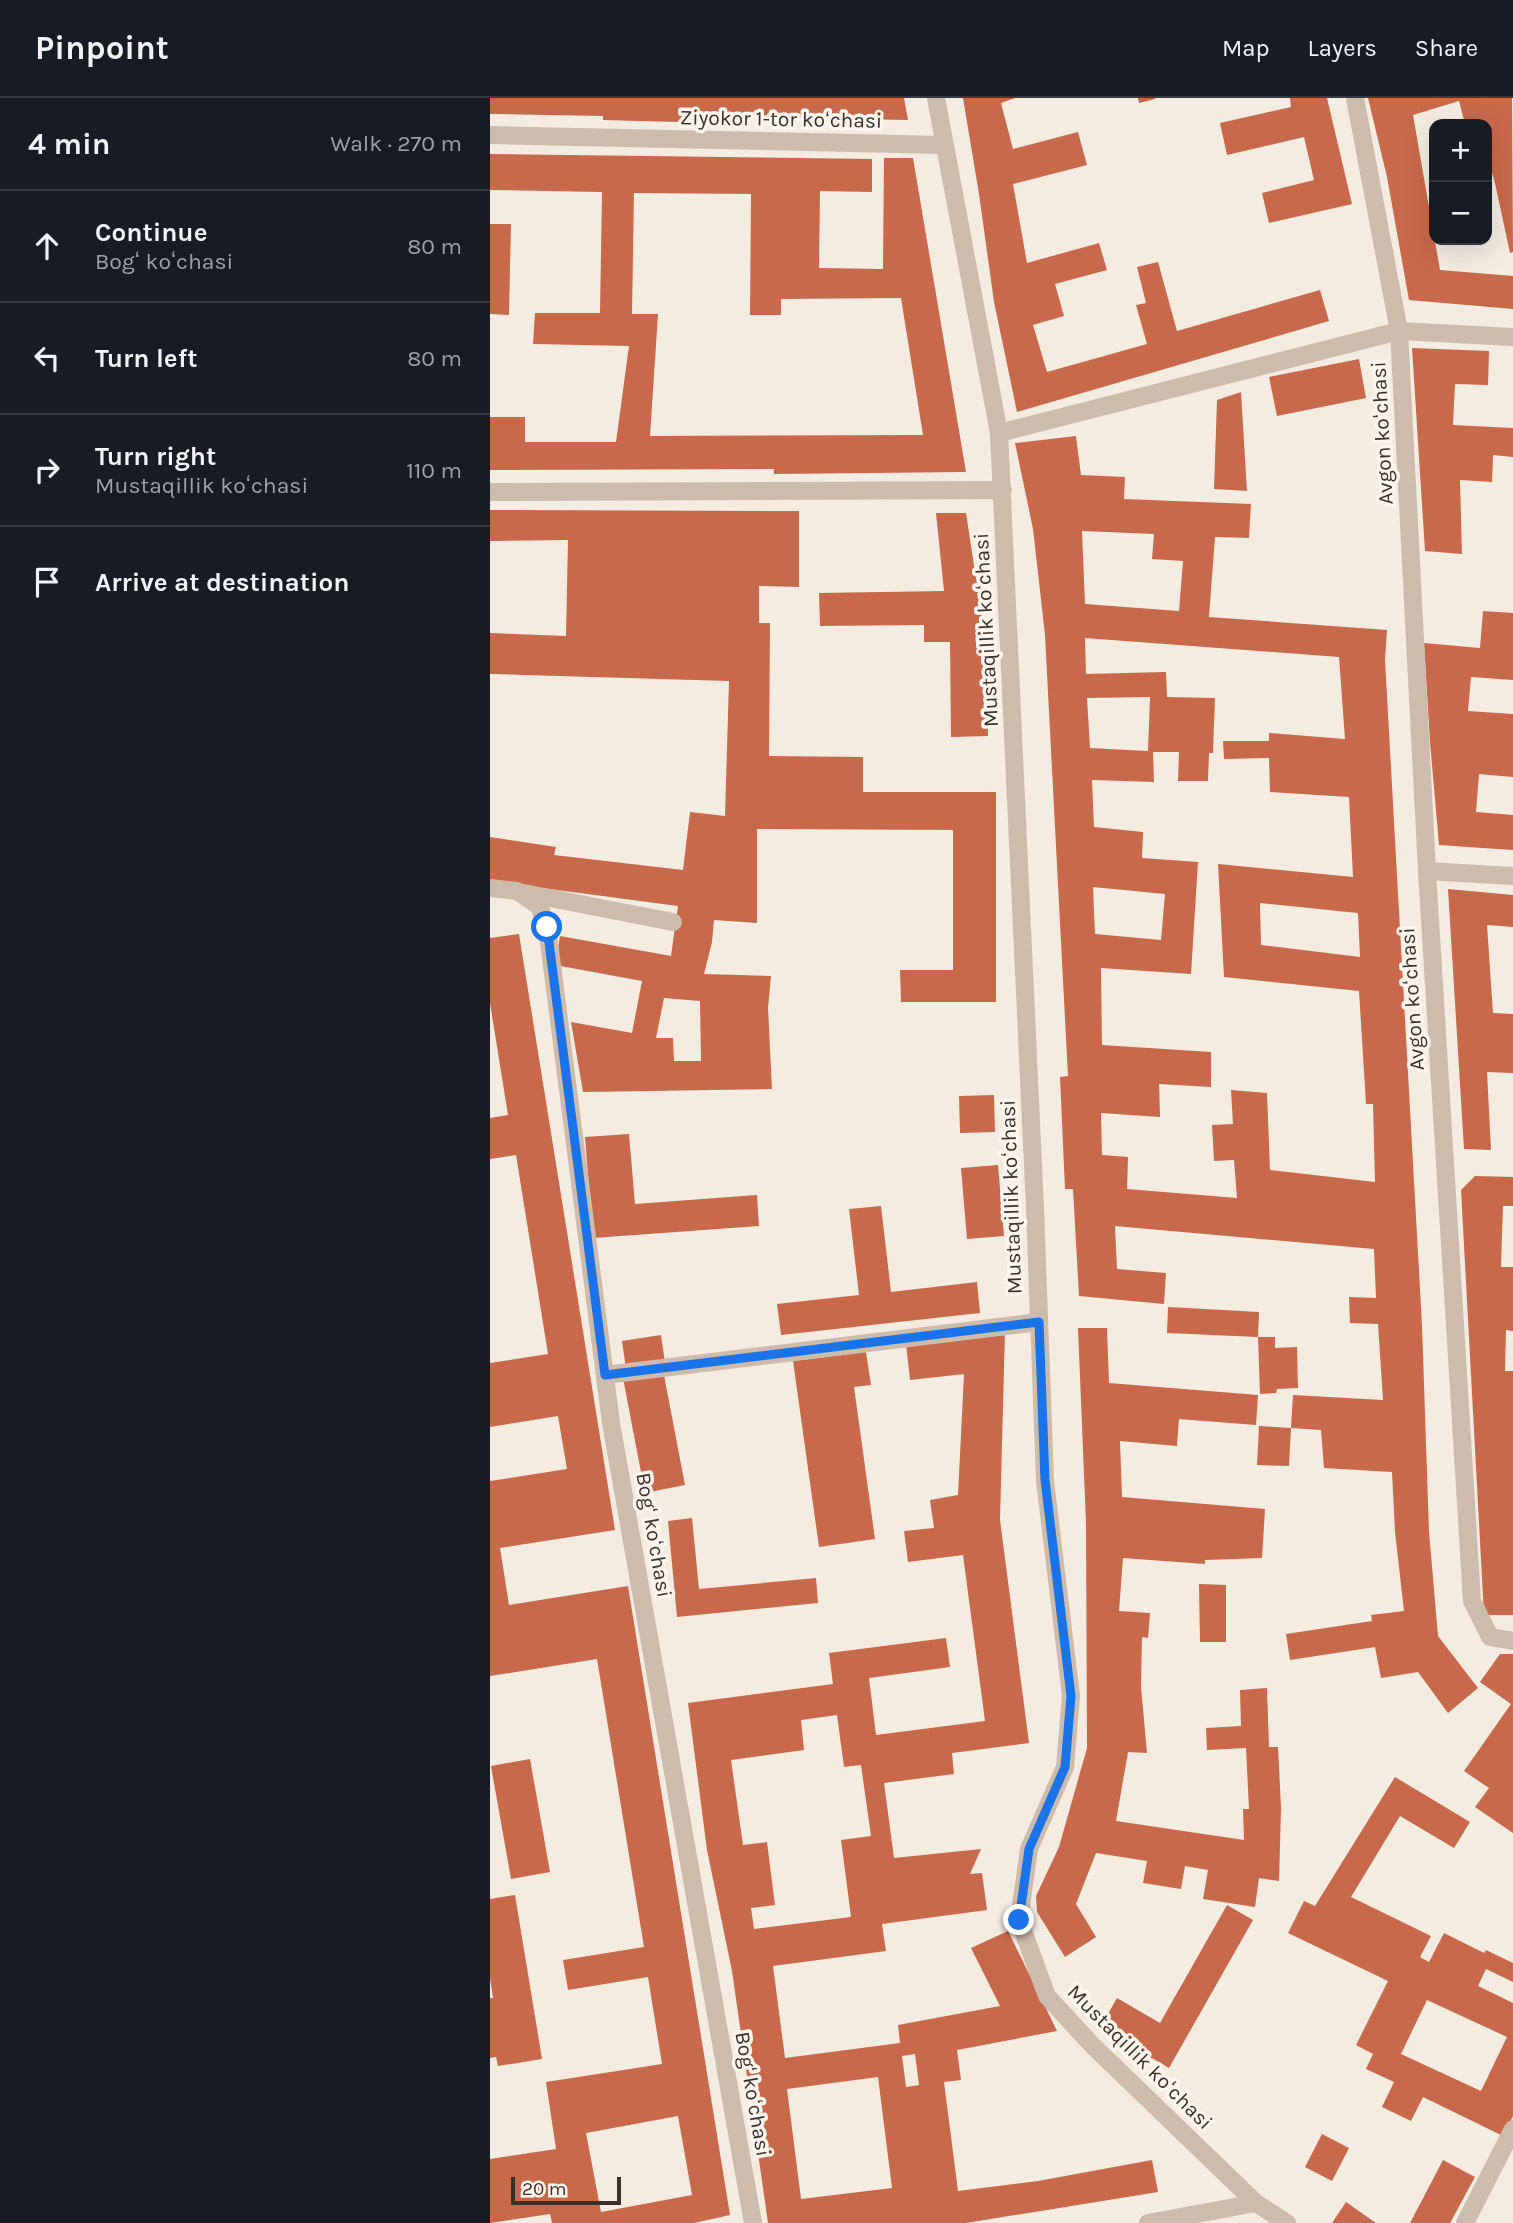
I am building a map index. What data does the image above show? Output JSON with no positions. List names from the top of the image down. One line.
{"streets":{"street":["Ziyokor 1-tor koʻchasi","Avgon koʻchasi","Mustaqillik koʻchasi","Bogʻ koʻchasi"]},"crossings":[["Ziyokor 1-tor koʻchasi","Mustaqillik koʻchasi"]],"scale_bar":"20 m","page":{"header":"Pinpoint","nav":["Map","Layers","Share"],"heading":["4 min","Walk · 270 m"],"map_buttons":["+","−"],"list":[["Continue","Bogʻ koʻchasi","80 m"],["Turn left","80 m"],["Turn right","Mustaqillik koʻchasi","110 m"],"Arrive at destination"],"scale":"20 m"}}
